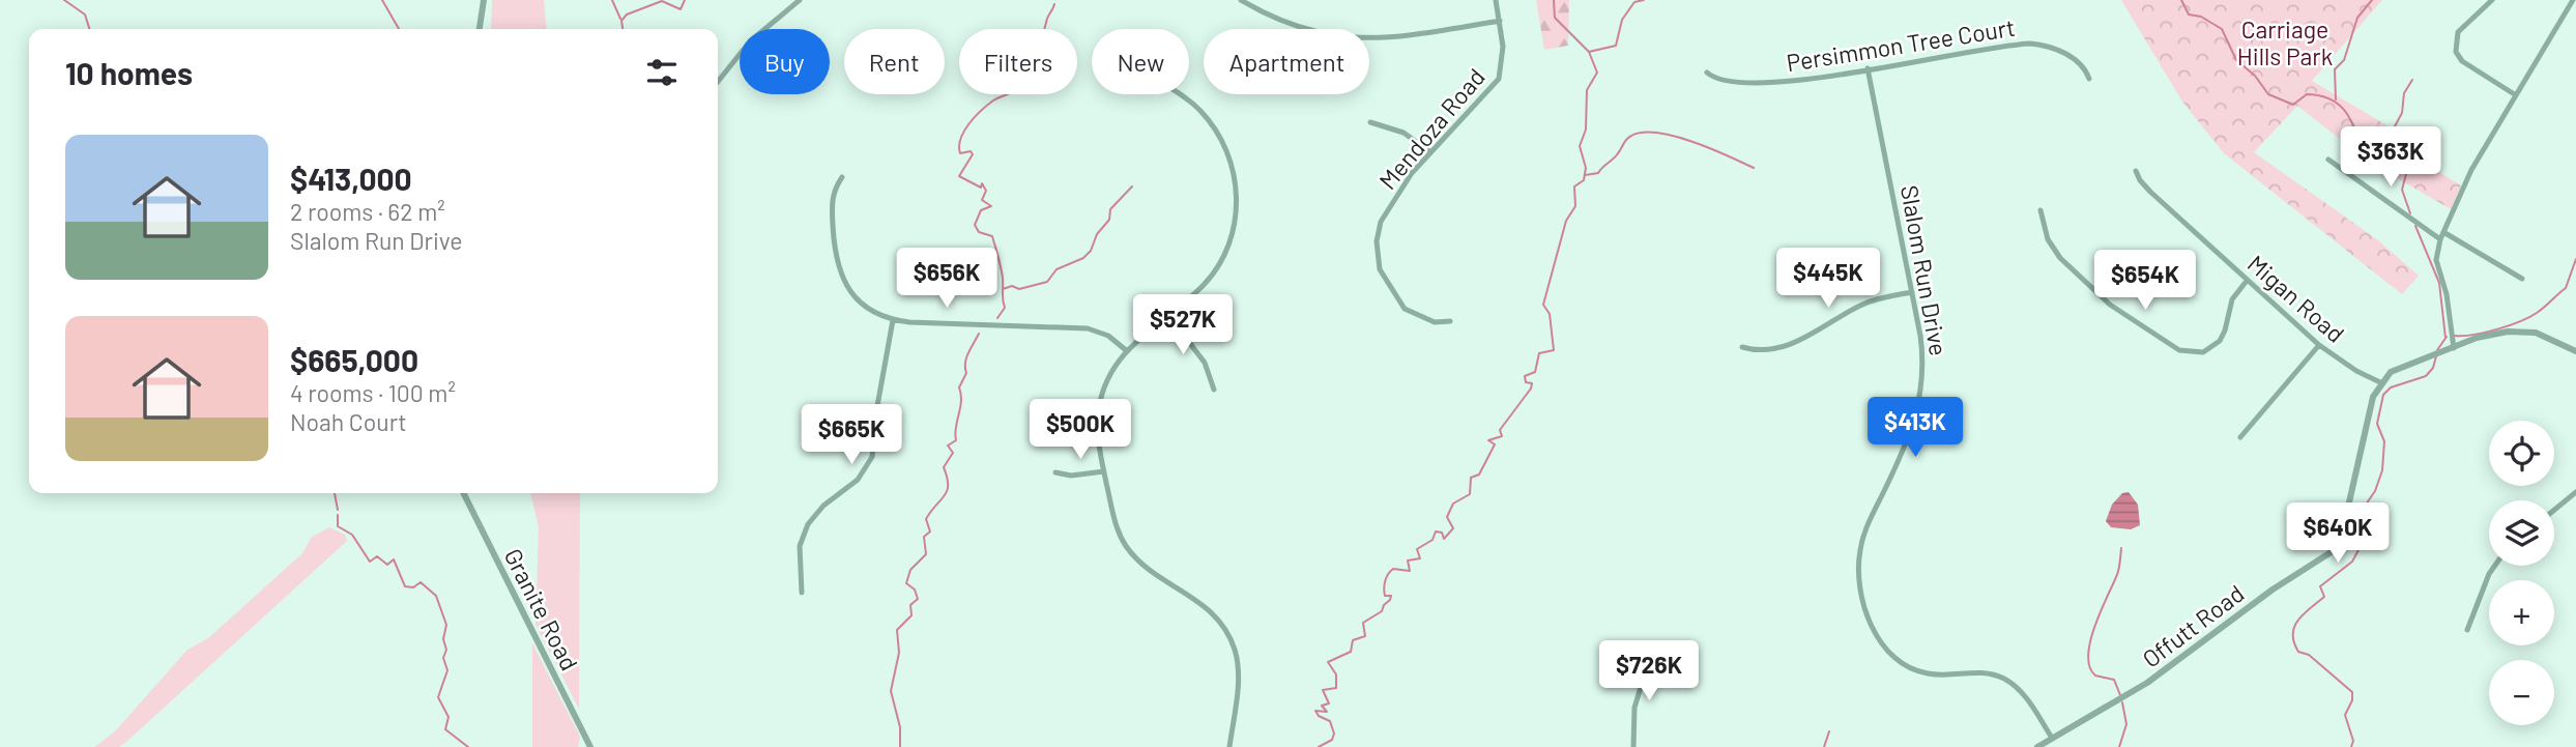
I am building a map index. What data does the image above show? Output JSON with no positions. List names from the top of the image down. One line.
{"streets":{"street":["Persimmon Tree Court","Mendoza Road","Slalom Run Drive","Migan Road","Granite Road","Offutt Road"]},"crossings":[["Persimmon Tree Court","Slalom Run Drive"],["Slalom Run Drive","Offutt Road"],["Migan Road","Offutt Road"]],"parks":["Carriage Hills Park"],"page":{"chip":["Buy","Rent","Filters","New","Apartment"],"heading":"10 homes","list":[{"name":"$413,000","note":"2 rooms · 62 m² · Slalom Run Drive"},{"name":"$665,000","note":"4 rooms · 100 m² · Noah Court"}],"price":["$363K","$656K","$445K","$654K","$527K","$413K","$500K","$665K","$640K","$726K"],"map_buttons":["+","−"]}}
